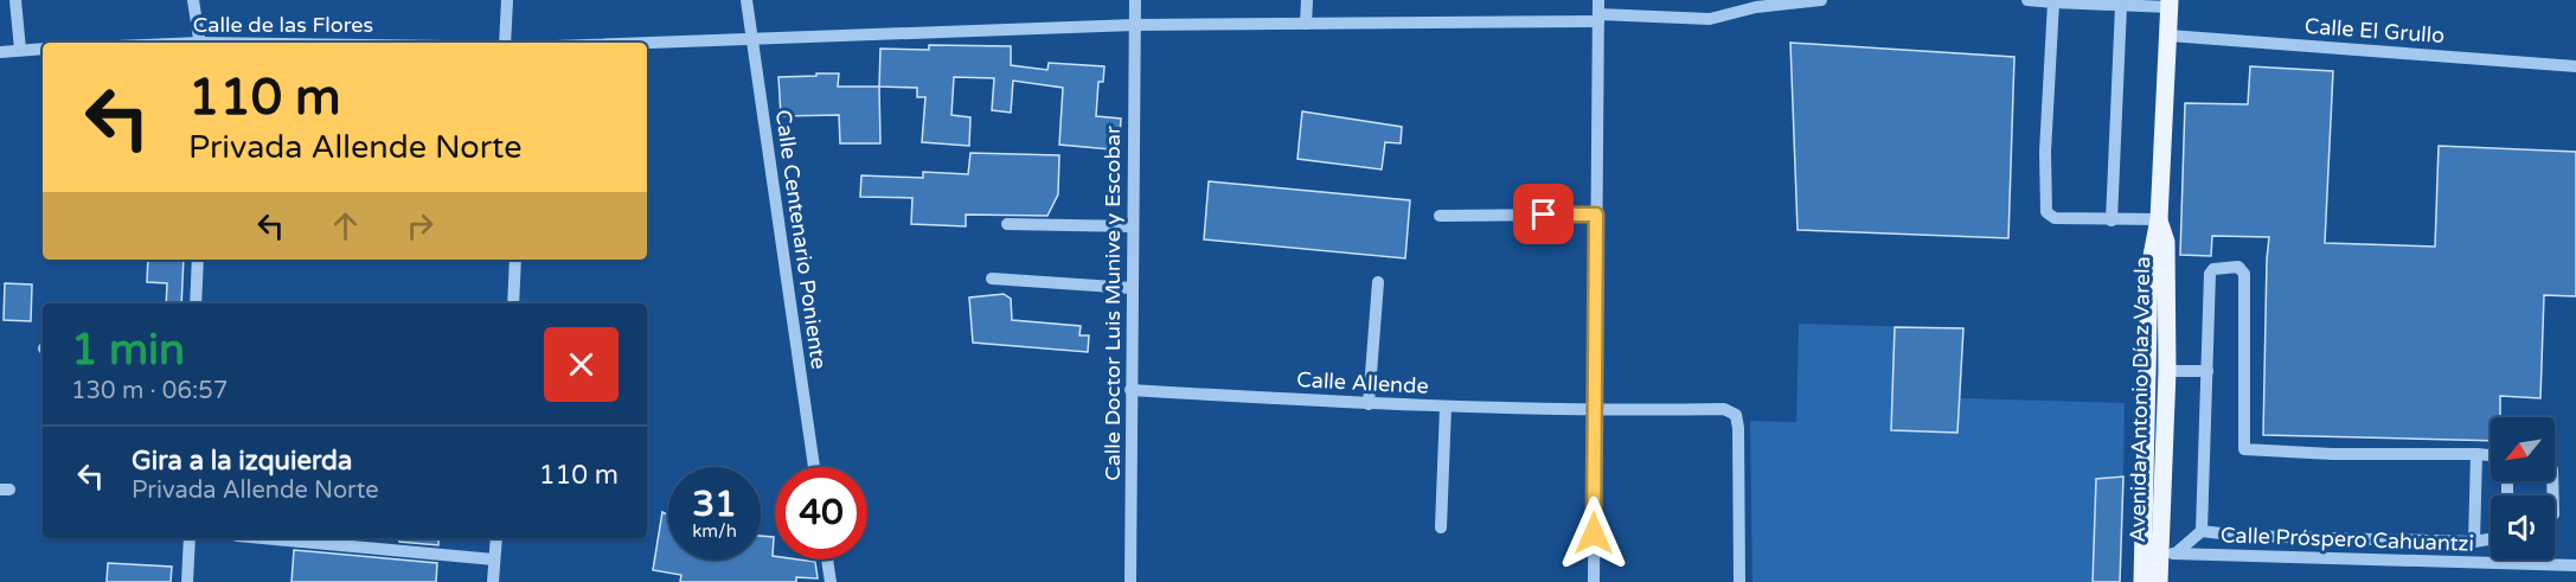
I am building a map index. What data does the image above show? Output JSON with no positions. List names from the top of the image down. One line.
{"streets":{"main road":["Avenida Antonio Díaz Varela"],"street":["Calle El Grullo","Calle Centenario Poniente","Calle Doctor Luis Munive y Escobar","Calle Allende","Calle Próspero Cahuantzi"]},"crossings":[["Calle El Grullo","Avenida Antonio Díaz Varela"],["Calle Doctor Luis Munive y Escobar","Calle Allende"],["Avenida Antonio Díaz Varela","Calle Próspero Cahuantzi"]],"north":"bottom left","page":{"turn":["110 m","Privada Allende Norte"],"heading":["1 min","130 m · 06:57"],"list":[{"name":"Gira a la izquierda","note":"Privada Allende Norte","value":"110 m"}],"speed":"31 km/h","limit":"40"}}
